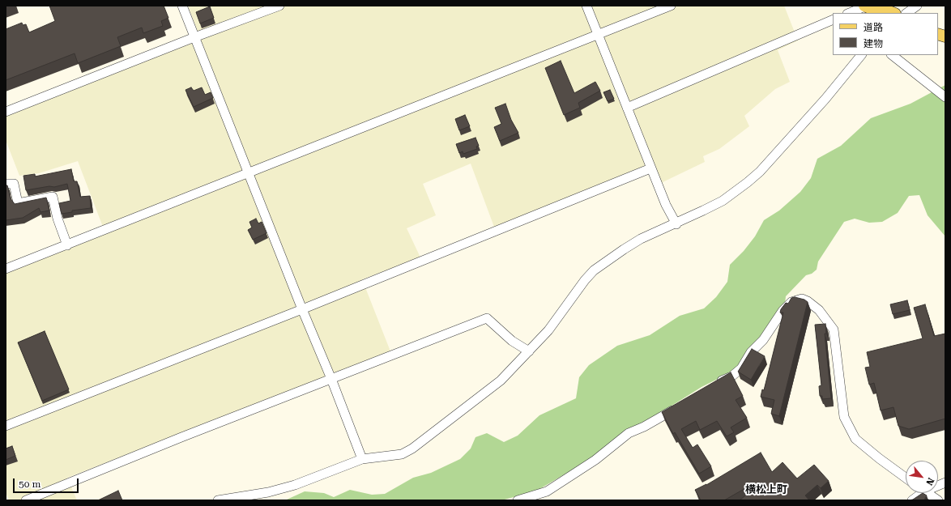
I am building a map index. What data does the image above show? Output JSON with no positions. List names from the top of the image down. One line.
{"districts":["横松上町"],"legend":["道路","建物"],"scale_bar":"50 m","north":"bottom right"}
